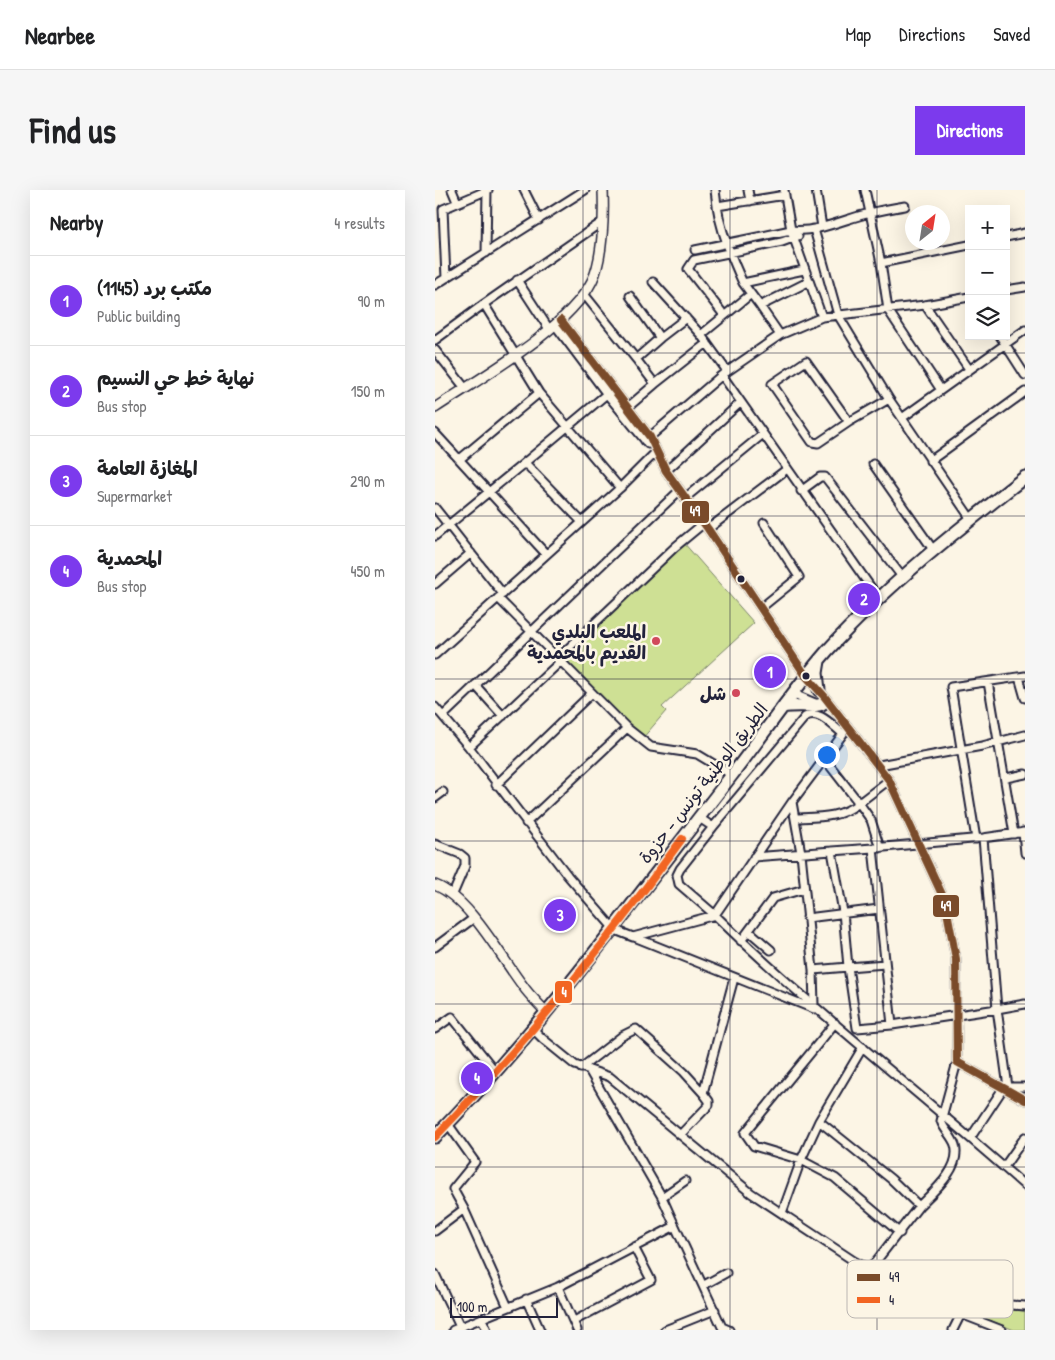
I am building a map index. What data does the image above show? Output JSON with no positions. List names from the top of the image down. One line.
{"streets":{"main road":["الطريق الوطنية تونس - حزوة"]},"places":["الملعب البلدي القديم بالمحمدية","شل"],"lines":["transit line 49","transit line 4"],"legend":["49","4"],"scale_bar":"100 m","north":"top right","page":{"header":"Nearbee","nav":["Map","Directions","Saved"],"buttons":"Directions","title":"Find us","heading":["Nearby","4 results"],"map_buttons":["+","−"],"list":[{"mark":"1","name":"مكتب برد (1145)","note":"Public building","value":"90 m"},{"mark":"2","name":"نهاية خط حي النسيم","note":"Bus stop","value":"150 m"},{"mark":"3","name":"المغازة العامة","note":"Supermarket","value":"290 m"},{"mark":"4","name":"المحمدية","note":"Bus stop","value":"450 m"}],"pins":["2","1","3","4"],"scale":"100 m"}}
